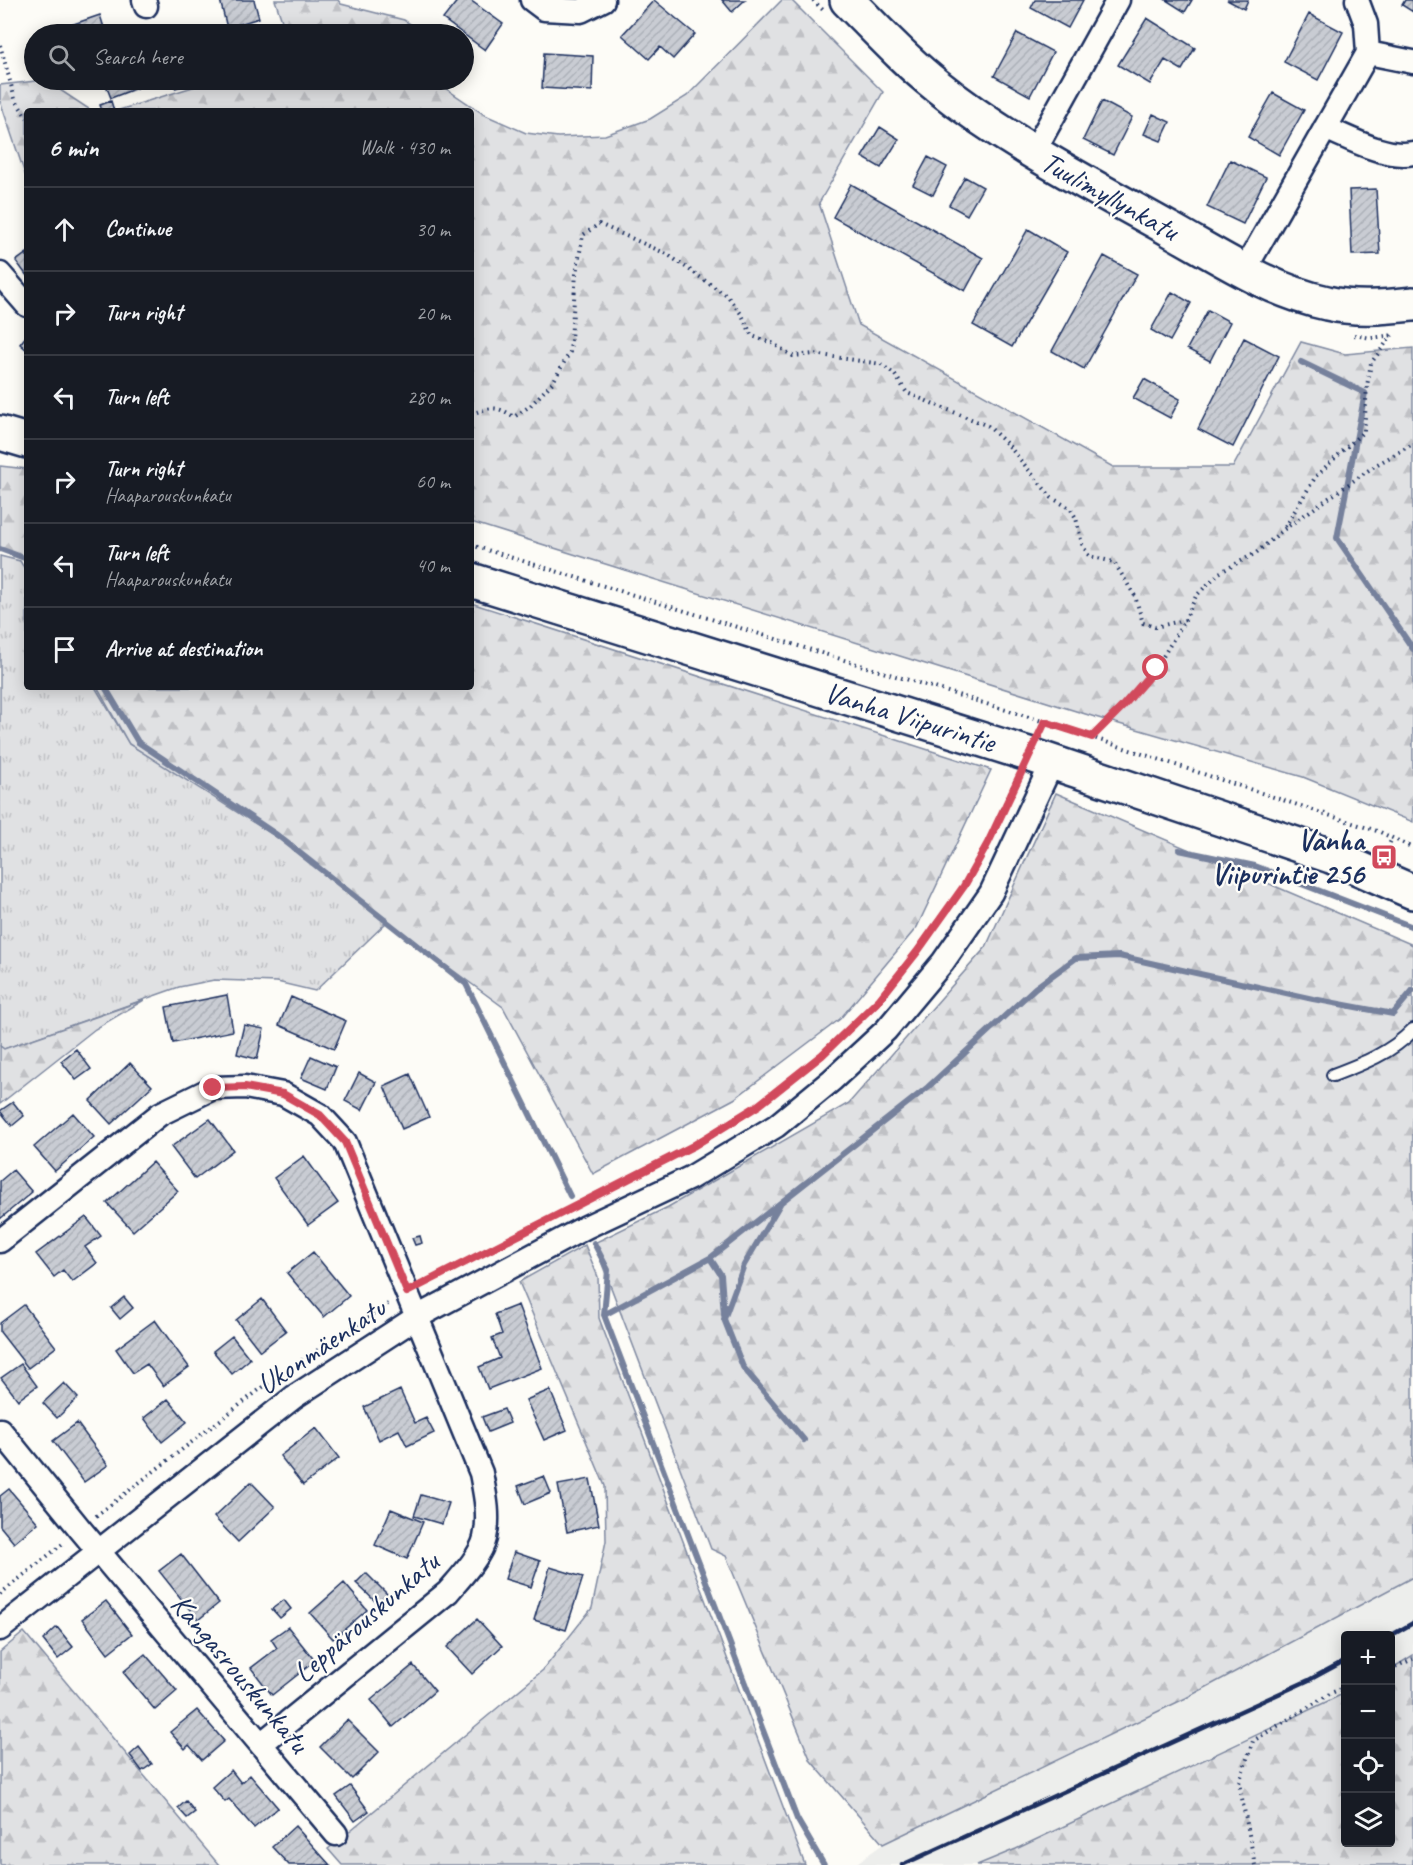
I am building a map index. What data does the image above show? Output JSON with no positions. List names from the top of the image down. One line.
{"streets":{"street":["Tuulimyllynkatu","Vanha Viipurintie","Ukonmäenkatu","Leppärouskunkatu","Kangasrouskunkatu"]},"crossings":[["Vanha Viipurintie","Ukonmäenkatu"],["Ukonmäenkatu","Leppärouskunkatu"],["Ukonmäenkatu","Kangasrouskunkatu"],["Leppärouskunkatu","Kangasrouskunkatu"]],"places":{"bus stop":["Vanha Viipurintie 256"]},"page":{"search":"Search here","heading":["6 min","Walk · 430 m"],"list":[["Continue","30 m"],["Turn right","20 m"],["Turn left","280 m"],["Turn right","Haaparouskunkatu","60 m"],["Turn left","Haaparouskunkatu","40 m"],"Arrive at destination"],"map_buttons":["+","−"]}}
